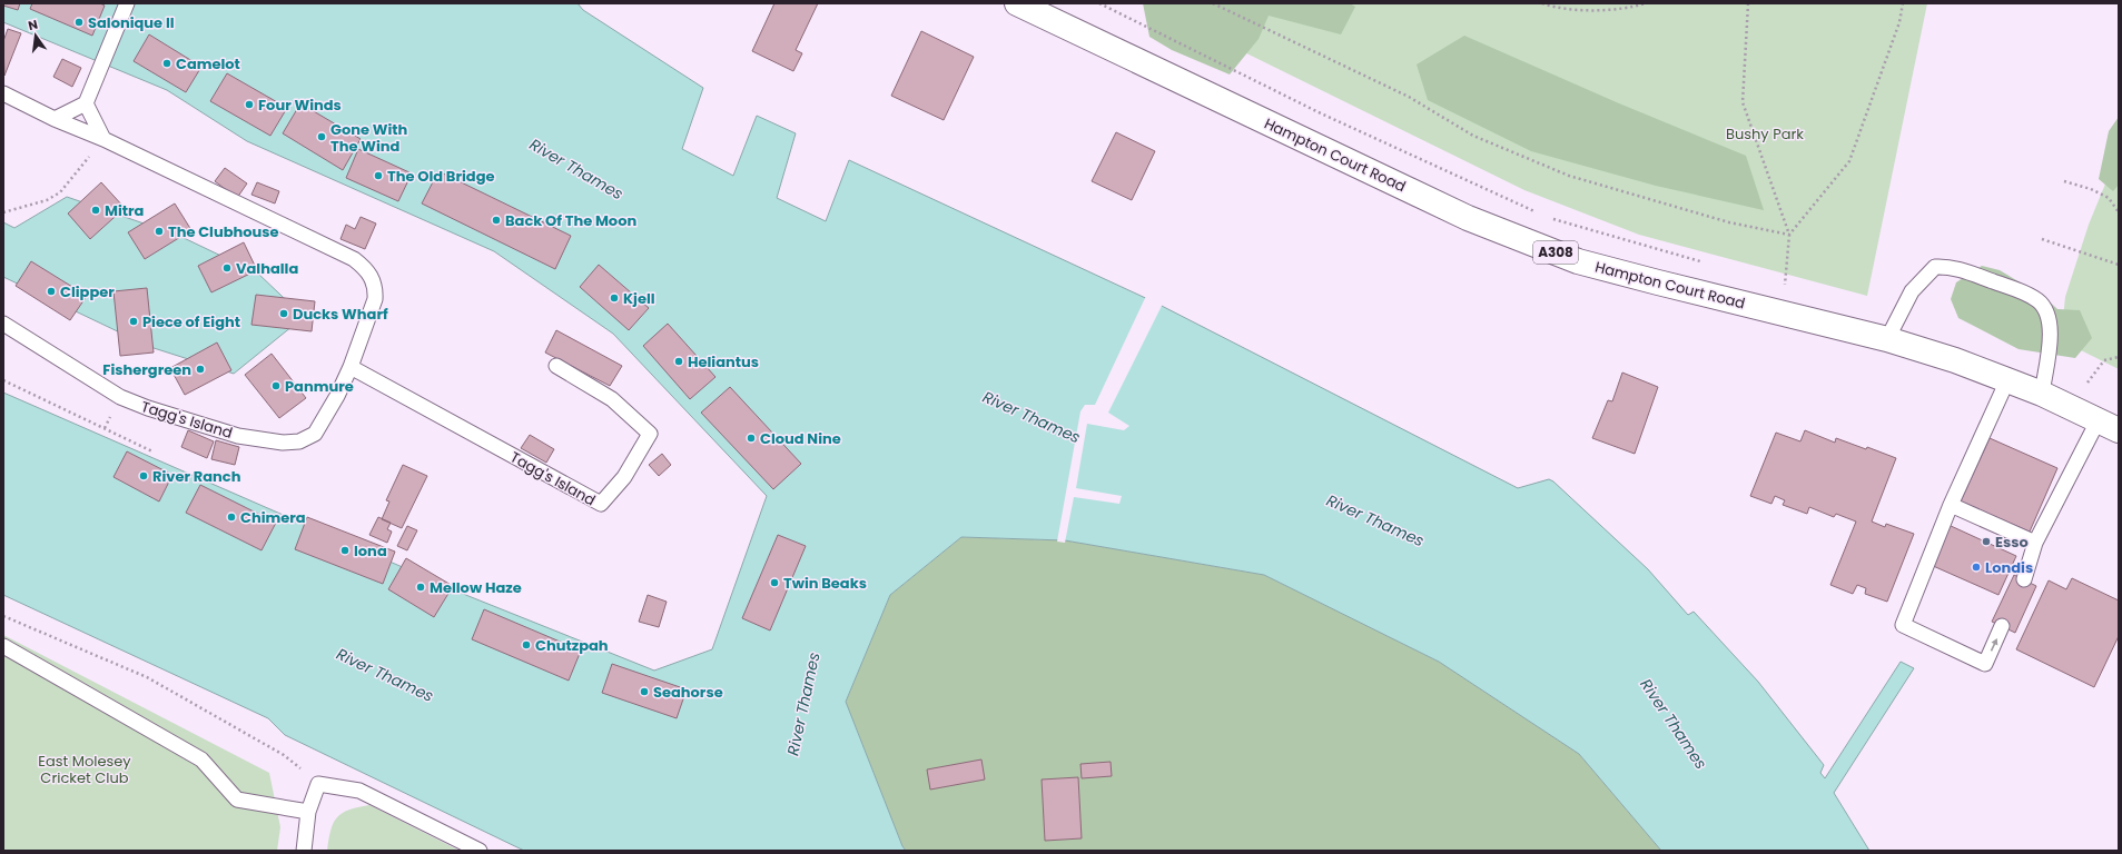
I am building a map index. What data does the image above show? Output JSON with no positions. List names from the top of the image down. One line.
{"streets":{"highway":["Hampton Court Road","A308"],"lane":["Tagg's Island"]},"water":["River Thames"],"parks":["Bushy Park","East Molesey Cricket Club"],"places":["Salonique II","Camelot","Four Winds","Gone With The Wind","The Old Bridge","Mitra","Back Of The Moon","The Clubhouse","Valhalla","Clipper","Kjell","Ducks Wharf","Piece of Eight","Heliantus","Fishergreen","Panmure","Cloud Nine","River Ranch","Chimera","Esso","Iona","Londis","Twin Beaks","Mellow Haze","Chutzpah","Seahorse"],"north":"top"}
